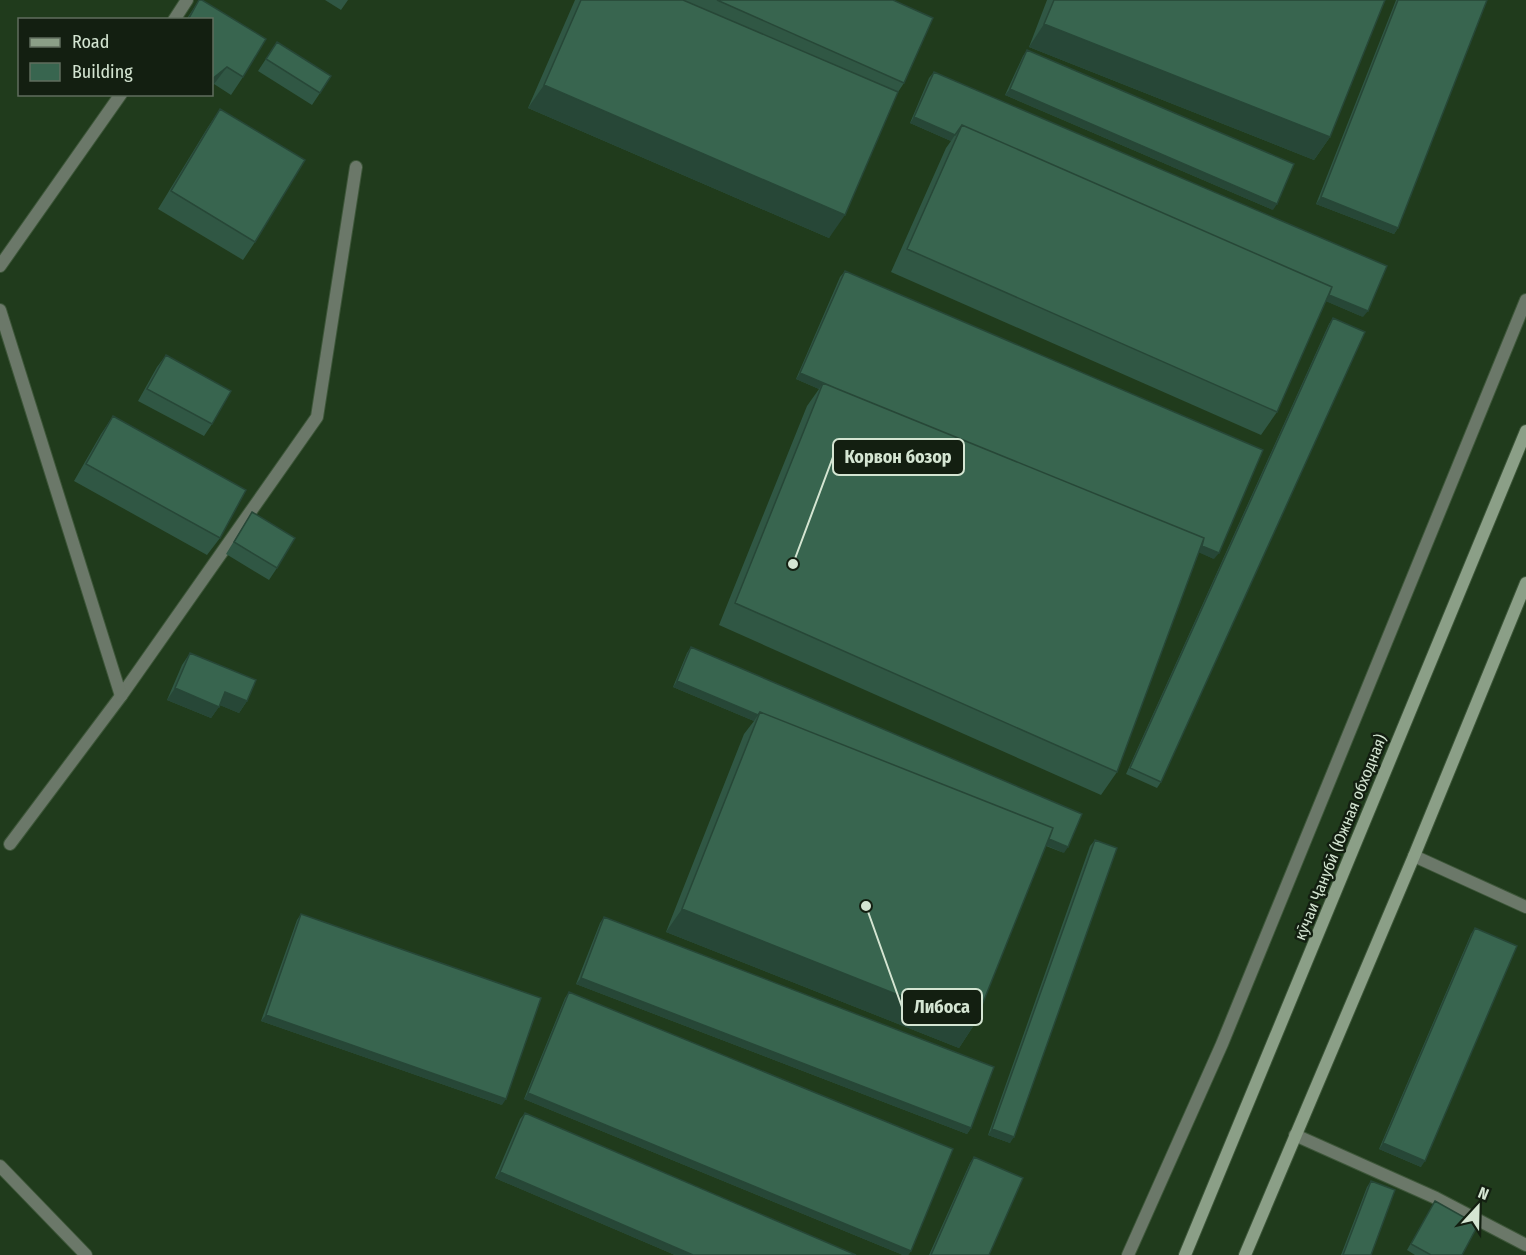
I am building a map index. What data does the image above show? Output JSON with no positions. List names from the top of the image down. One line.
{"streets":{"main road":["кӯчаи Ҷанубӣ (Южная обходная)"]},"places":["Корвон бозор","Либоса"],"legend":["Road","Building"],"north":"top"}
